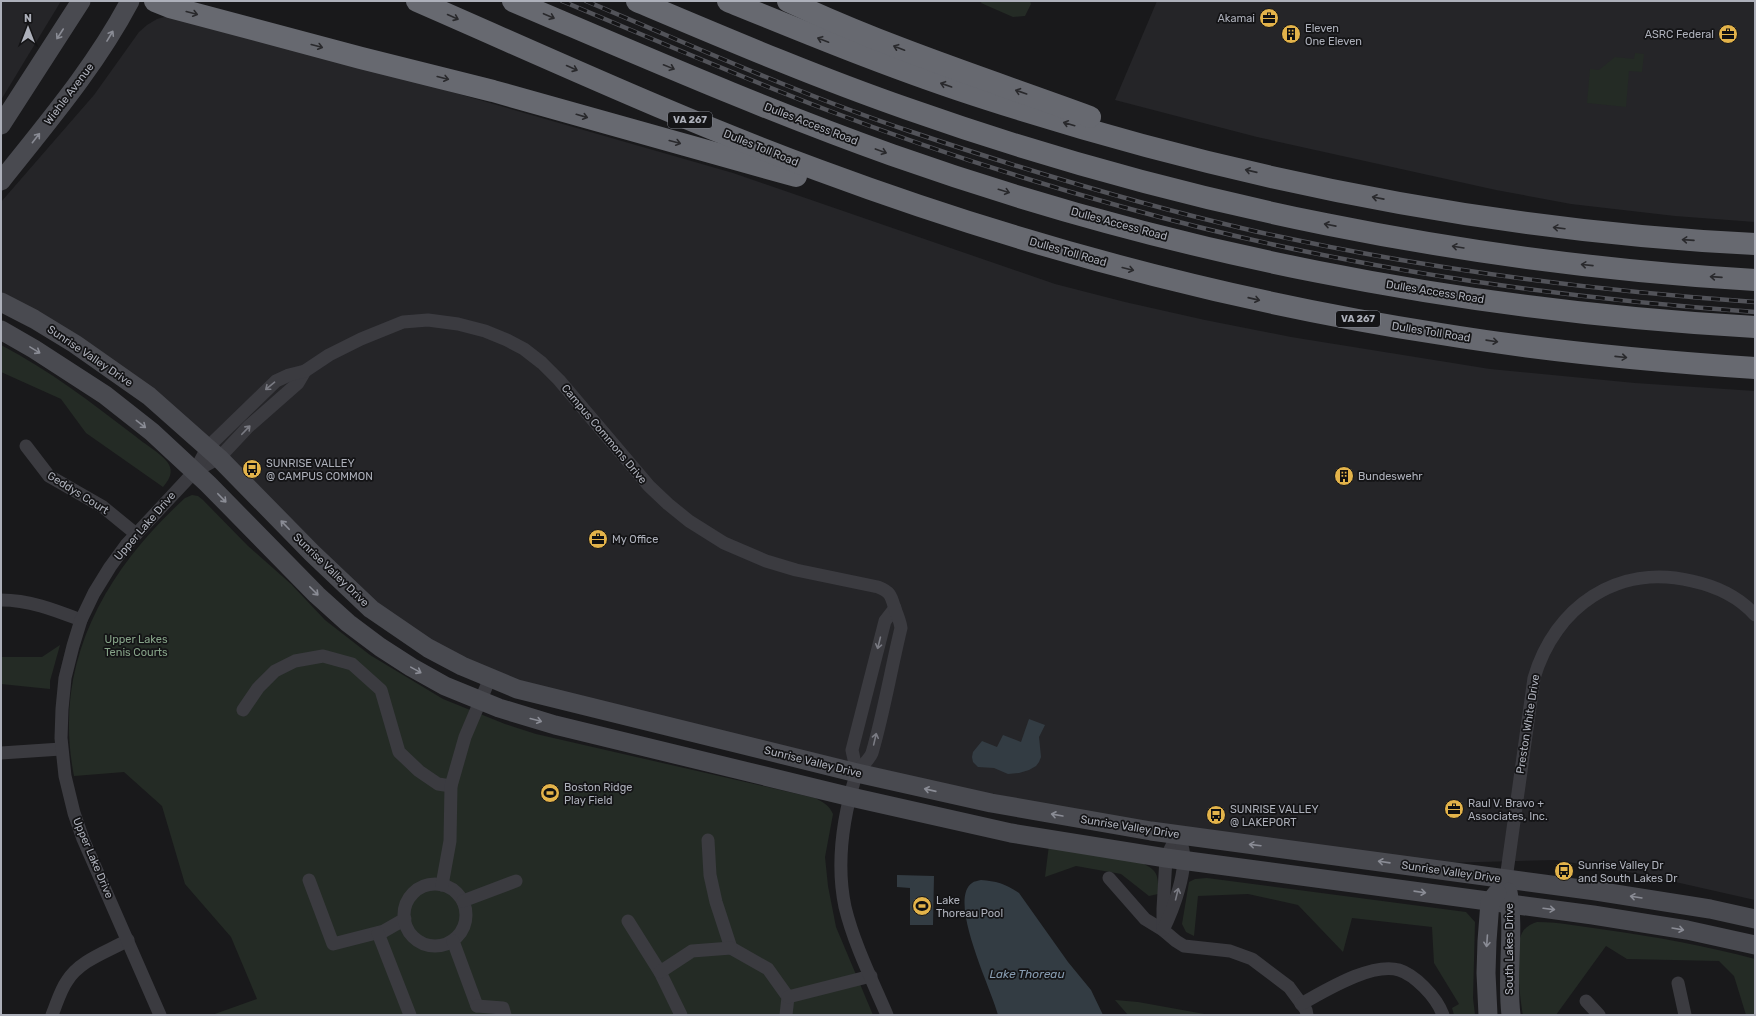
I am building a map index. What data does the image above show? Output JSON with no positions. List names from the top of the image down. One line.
{"streets":{"highway":["VA 267","Dulles Access Road","Dulles Toll Road"],"main road":["Wiehle Avenue","Sunrise Valley Drive","South Lakes Drive"],"street":["Campus Commons Drive","Geddys Court","Upper Lake Drive","Preston White Drive"]},"crossings":[["Sunrise Valley Drive","Campus Commons Drive"],["Sunrise Valley Drive","Preston White Drive"],["Sunrise Valley Drive","South Lakes Drive"],["Campus Commons Drive","Upper Lake Drive"],["Geddys Court","Upper Lake Drive"],["Preston White Drive","South Lakes Drive"]],"water":["Lake Thoreau"],"parks":["Upper Lakes Tenis Courts"],"places":{"office":["Akamai","ASRC Federal","My Office","Raul V. Bravo + Associates, Inc."],"building":["Eleven One Eleven","Bundeswehr"],"bus stop":["SUNRISE VALLEY @ CAMPUS COMMON","SUNRISE VALLEY @ LAKEPORT","Sunrise Valley Dr and South Lakes Dr"],"sports":["Boston Ridge Play Field","Lake Thoreau Pool"]},"north":"top"}
